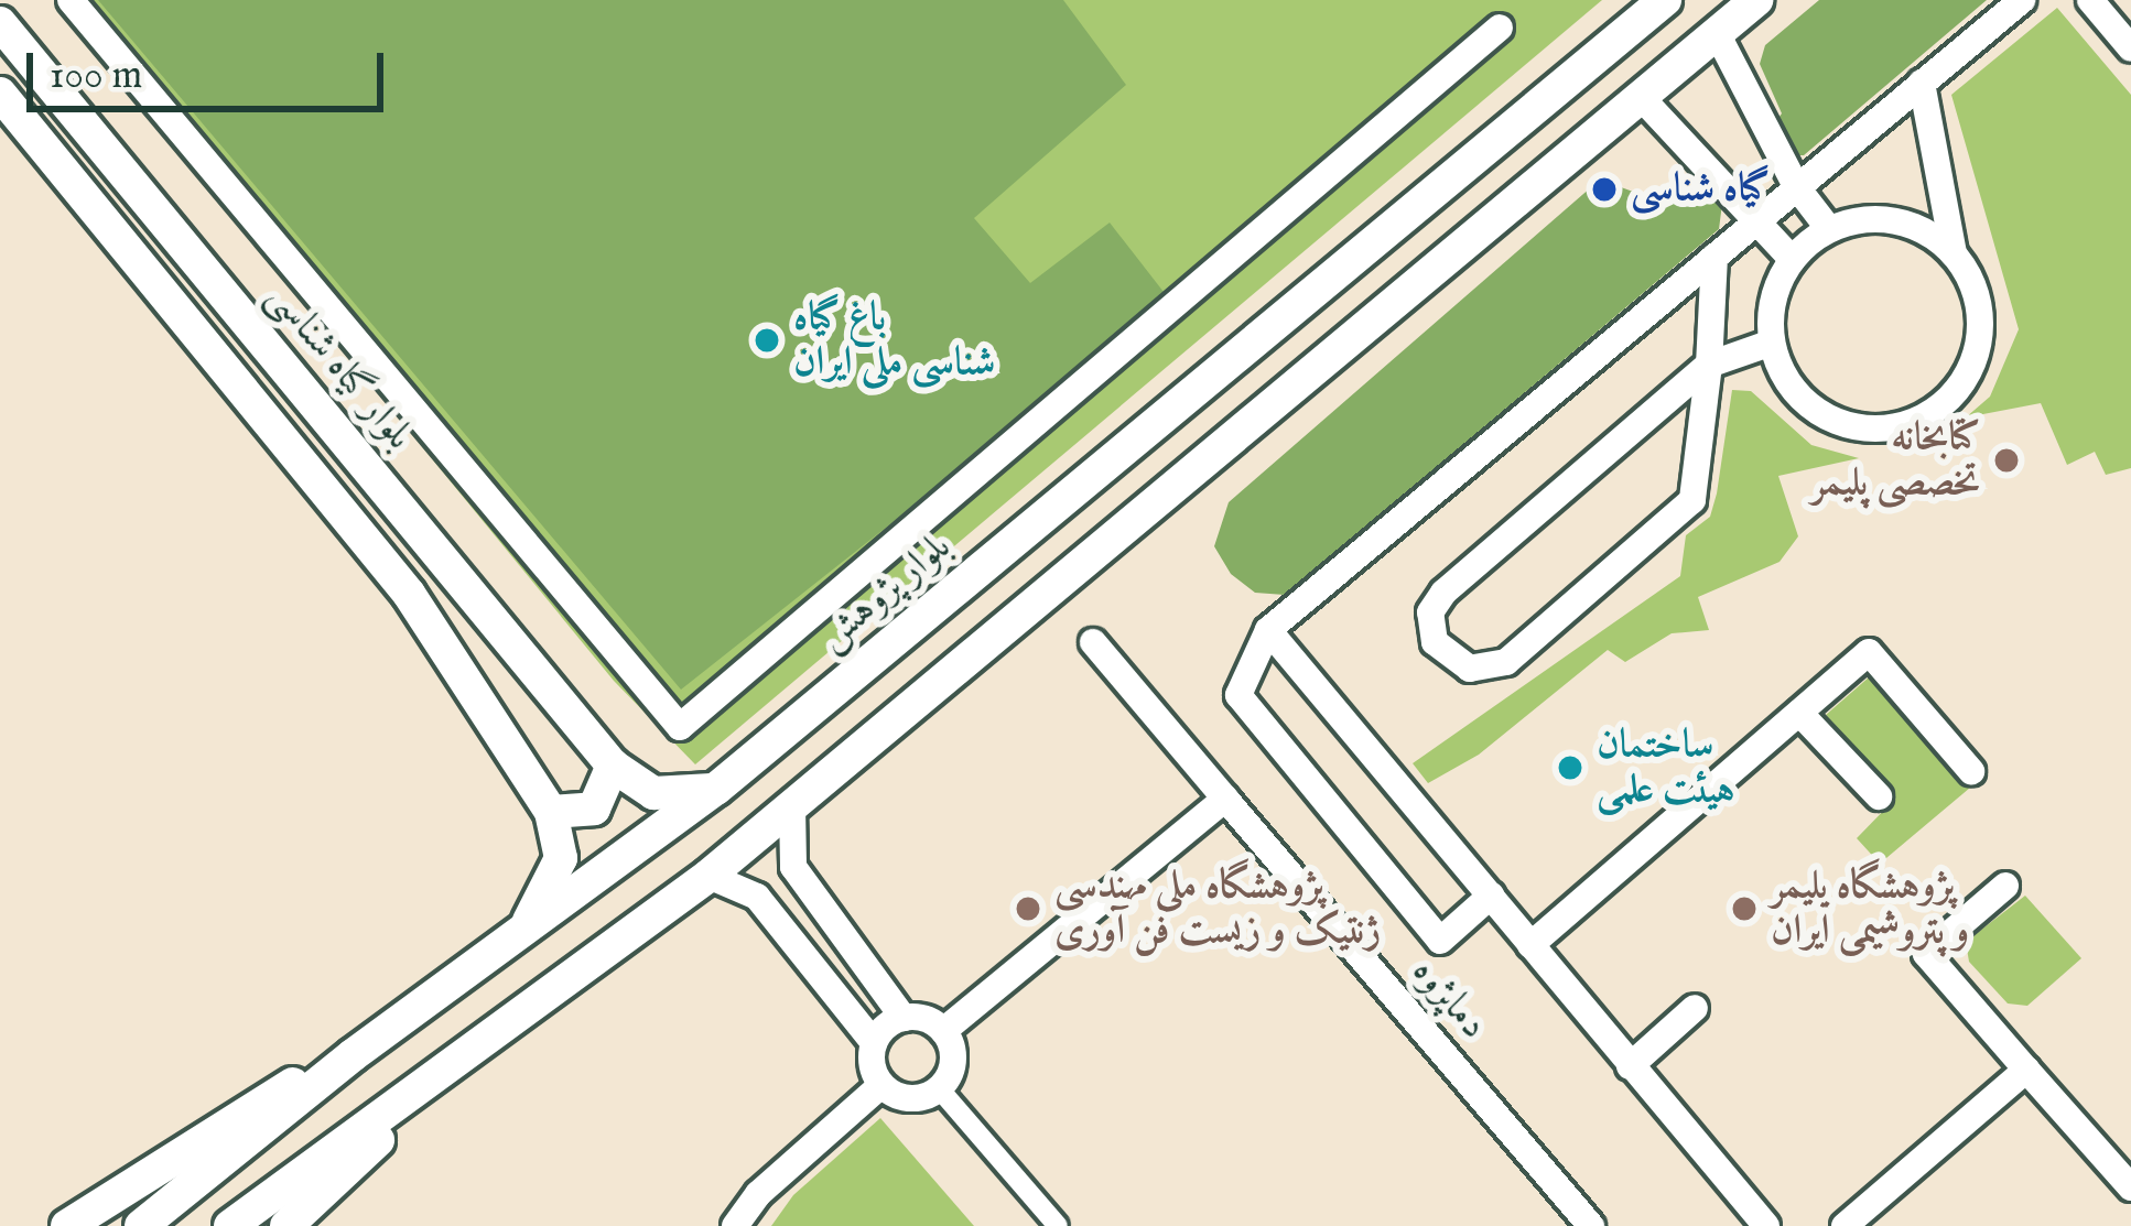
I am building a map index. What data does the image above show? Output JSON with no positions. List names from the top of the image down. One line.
{"streets":{"street":["بلوار گیاه شناسی","بلوار پژوهش","دماپژوه"]},"places":["گیاه شناسی","باغ گیاه‌ شناسی ملی ایران","کتابخانه تخصصی پلیمر","ساختمان هیئت علمی","پژوهشگاه ملی مهندسی ژنتیک و زیست فن آوری","پژوهشگاه پلیمر و پتروشیمی ایران"],"scale_bar":"100 m"}
